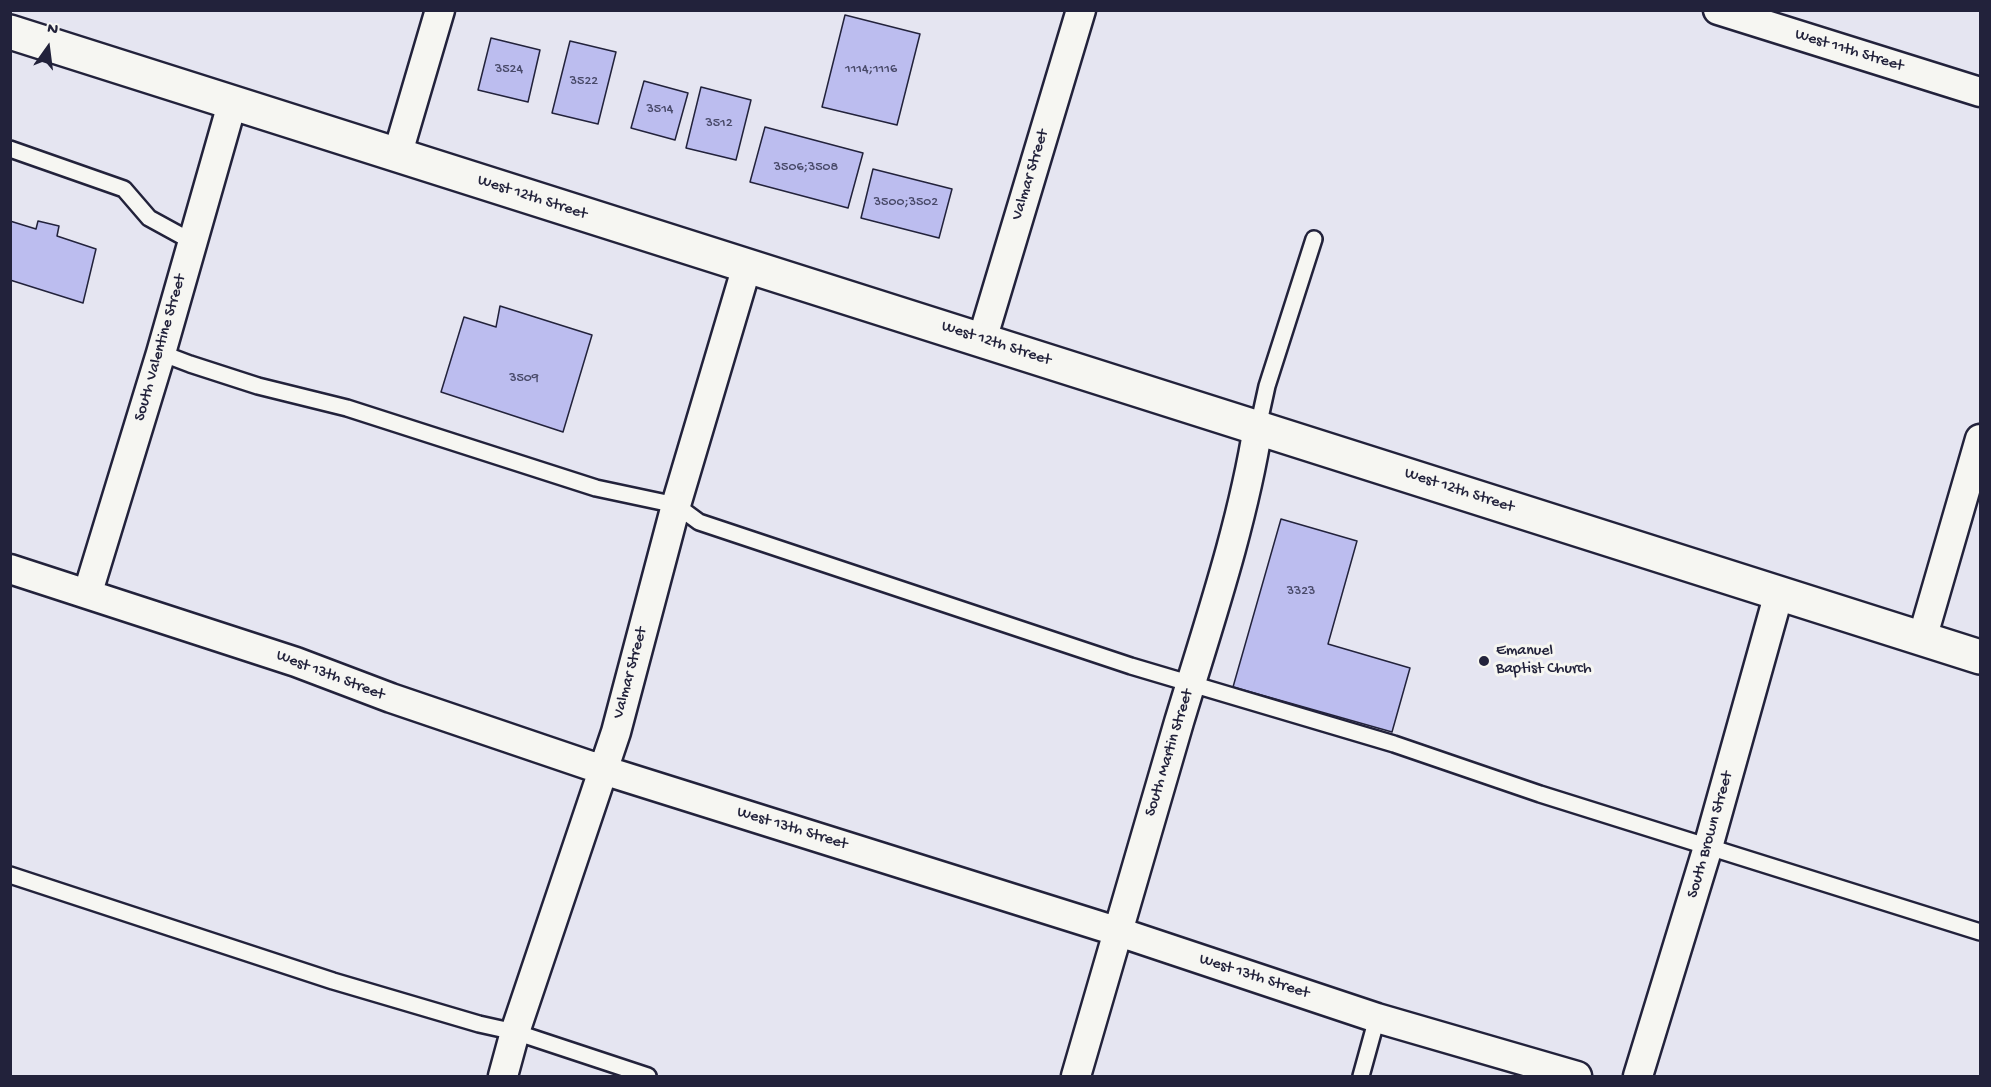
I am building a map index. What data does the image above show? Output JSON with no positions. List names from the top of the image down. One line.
{"streets":{"main road":["West 12th Street"],"street":["West 11th Street","Valmar Street","South Valentine Street","West 13th Street","South Martin Street","South Brown Street"]},"crossings":[["Valmar Street","West 12th Street"],["Valmar Street","West 13th Street"],["West 12th Street","South Valentine Street"],["West 12th Street","South Martin Street"],["West 12th Street","South Brown Street"],["South Valentine Street","West 13th Street"],["West 13th Street","South Martin Street"]],"places":["Emanuel Baptist Church"],"house_numbers":["3524","1114;1116","3522","3514","3512","3506;3508","3500;3502","3509","3323"],"north":"top"}
